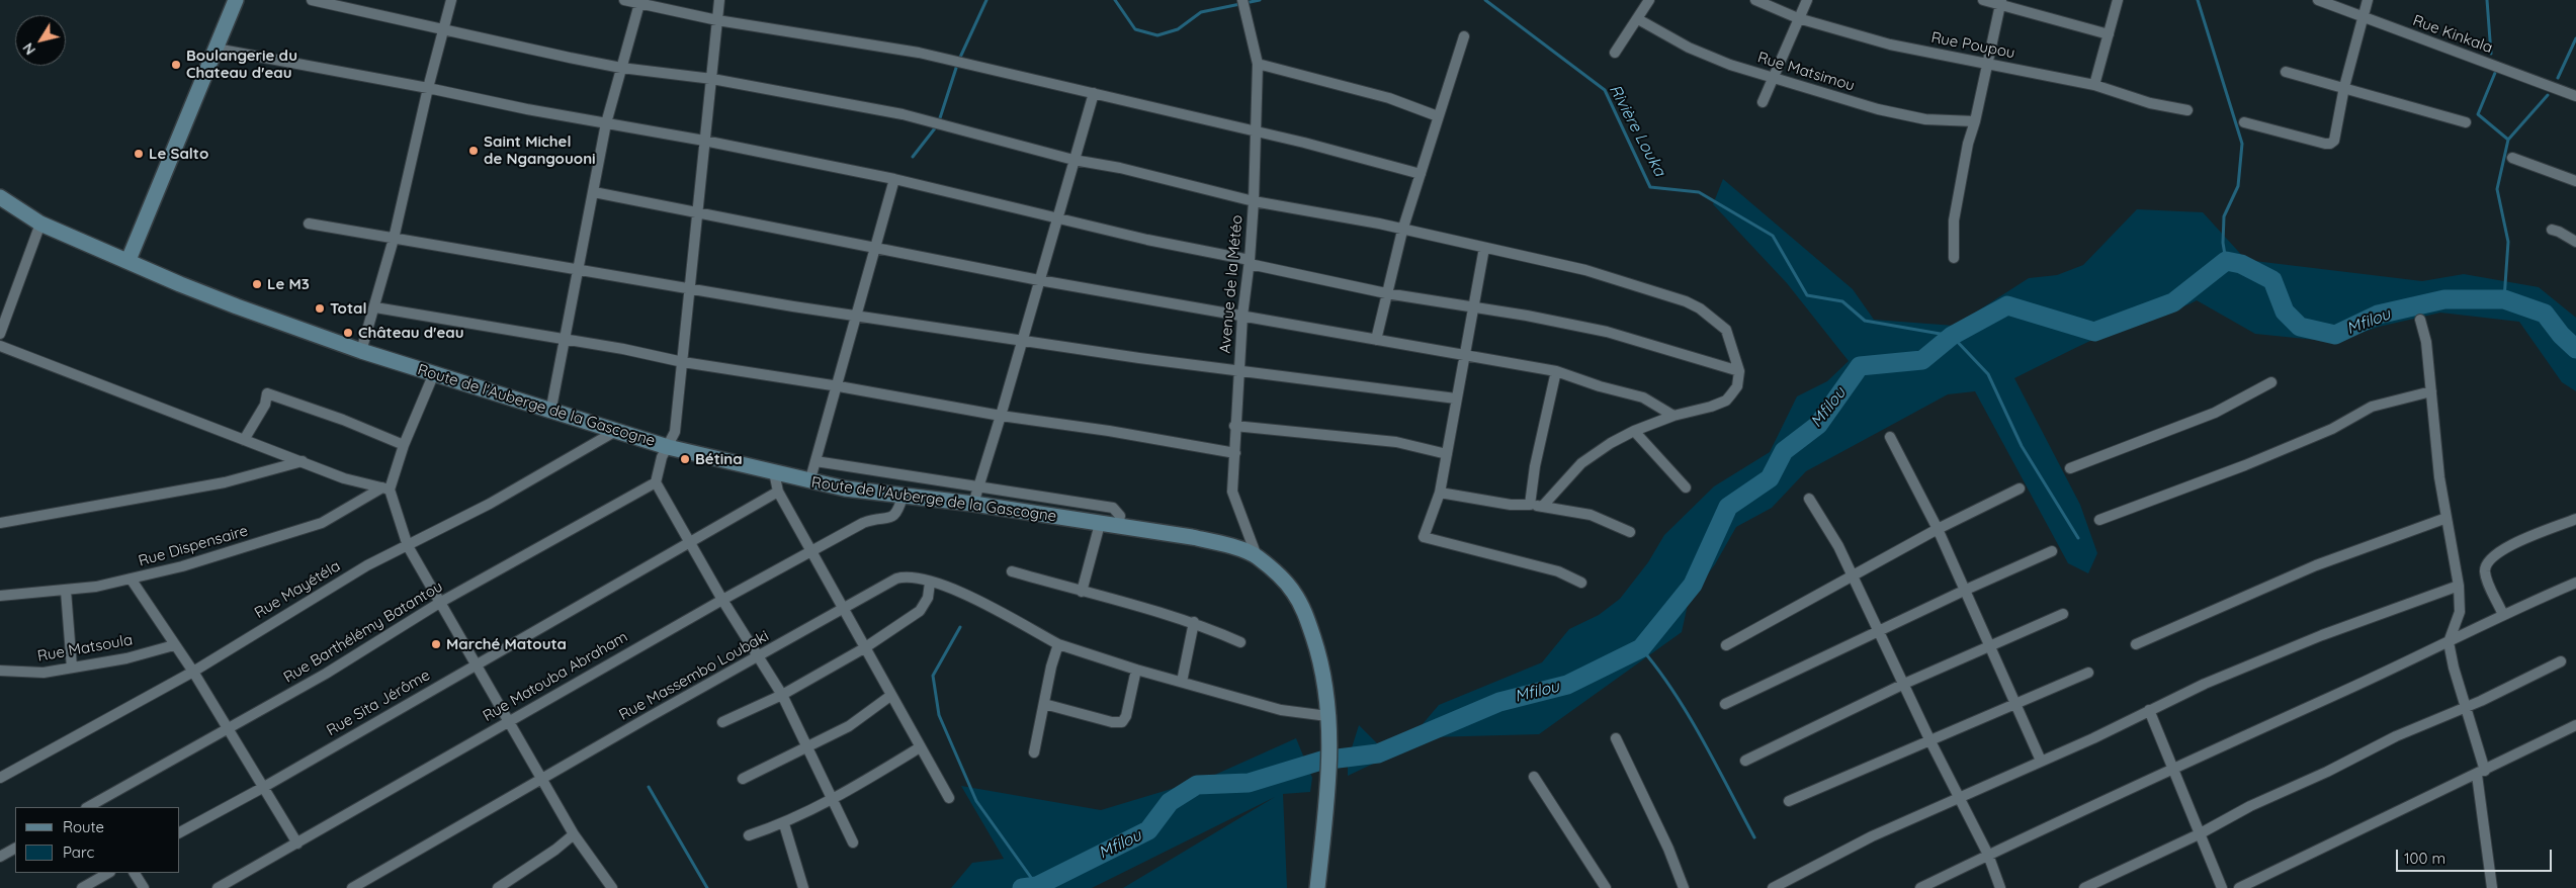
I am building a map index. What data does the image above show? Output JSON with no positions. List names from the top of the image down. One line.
{"streets":{"street":["Rue Kinkala","Rue Poupou","Rue Matsimou","Avenue de la Météo","Route de l'Auberge de la Gascogne","Rue Dispensaire","Rue Mayétéla","Rue Barthélémy Batantou","Rue Matsoula","Rue Massembo Loubaki","Rue Matouba Abraham","Rue Sita Jérôme"]},"crossings":[["Avenue de la Météo","Route de l'Auberge de la Gascogne"],["Route de l'Auberge de la Gascogne","Rue Mayétéla"],["Route de l'Auberge de la Gascogne","Rue Massembo Loubaki"],["Route de l'Auberge de la Gascogne","Rue Matouba Abraham"]],"water":["Rivière Louka","Mfilou"],"places":["Boulangerie du Chateau d'eau","Saint Michel de Ngangouoni","Le Salto","Le M3","Total","Château d'eau","Bétina","Marché Matouta"],"legend":["Route","Parc"],"scale_bar":"100 m","north":"bottom left"}
